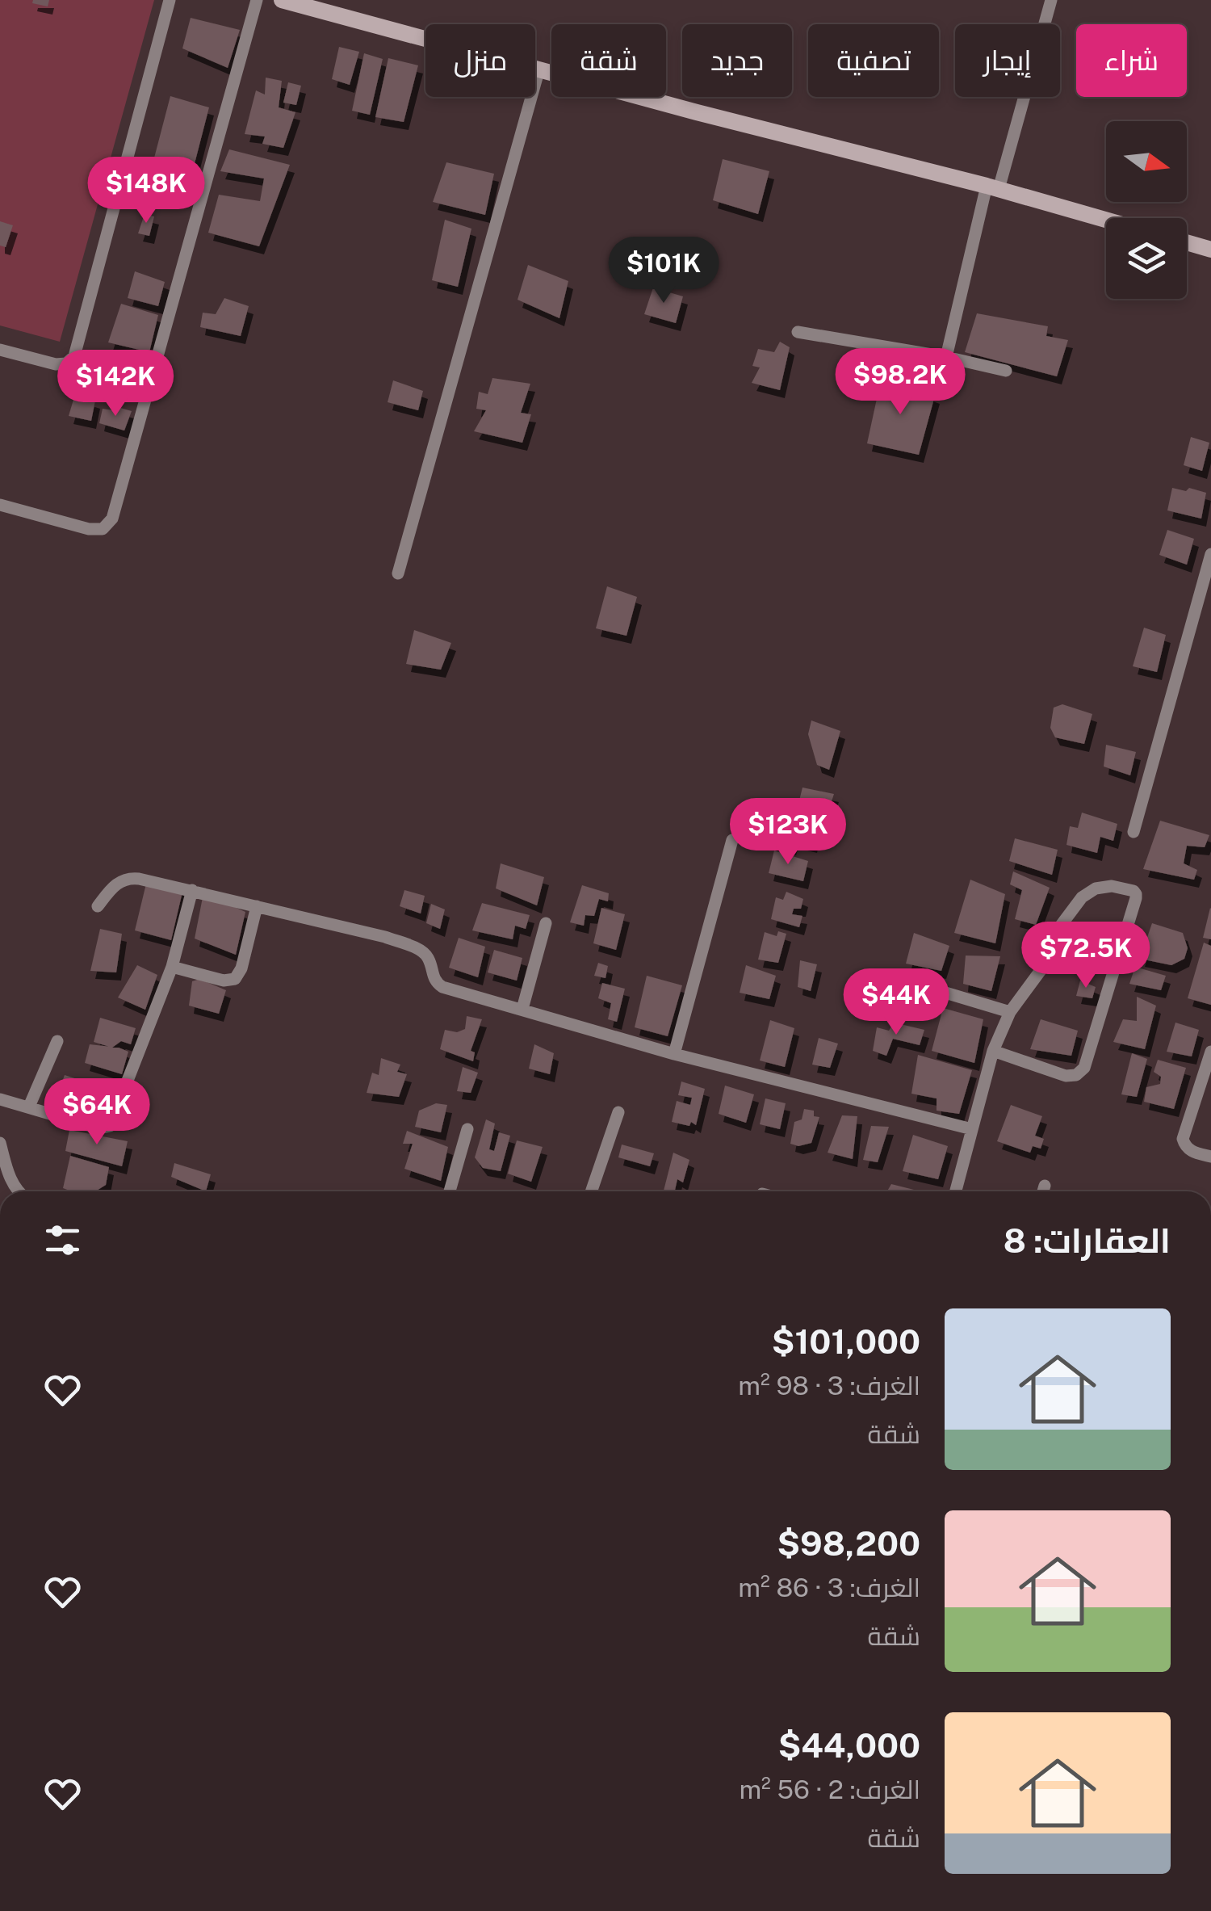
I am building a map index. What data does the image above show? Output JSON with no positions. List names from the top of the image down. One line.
{"north":"right","page":{"chip":["شراء","إيجار","تصفية","جديد","شقة","منزل"],"price":["$148K","$101K","$98.2K","$142K","$123K","$72.5K","$44K","$64K"],"heading":"العقارات: 8","list":[{"name":"$101,000","note":"الغرف: 3 · 98 m² · شقة"},{"name":"$98,200","note":"الغرف: 3 · 86 m² · شقة"},{"name":"$44,000","note":"الغرف: 2 · 56 m² · شقة"}]}}
